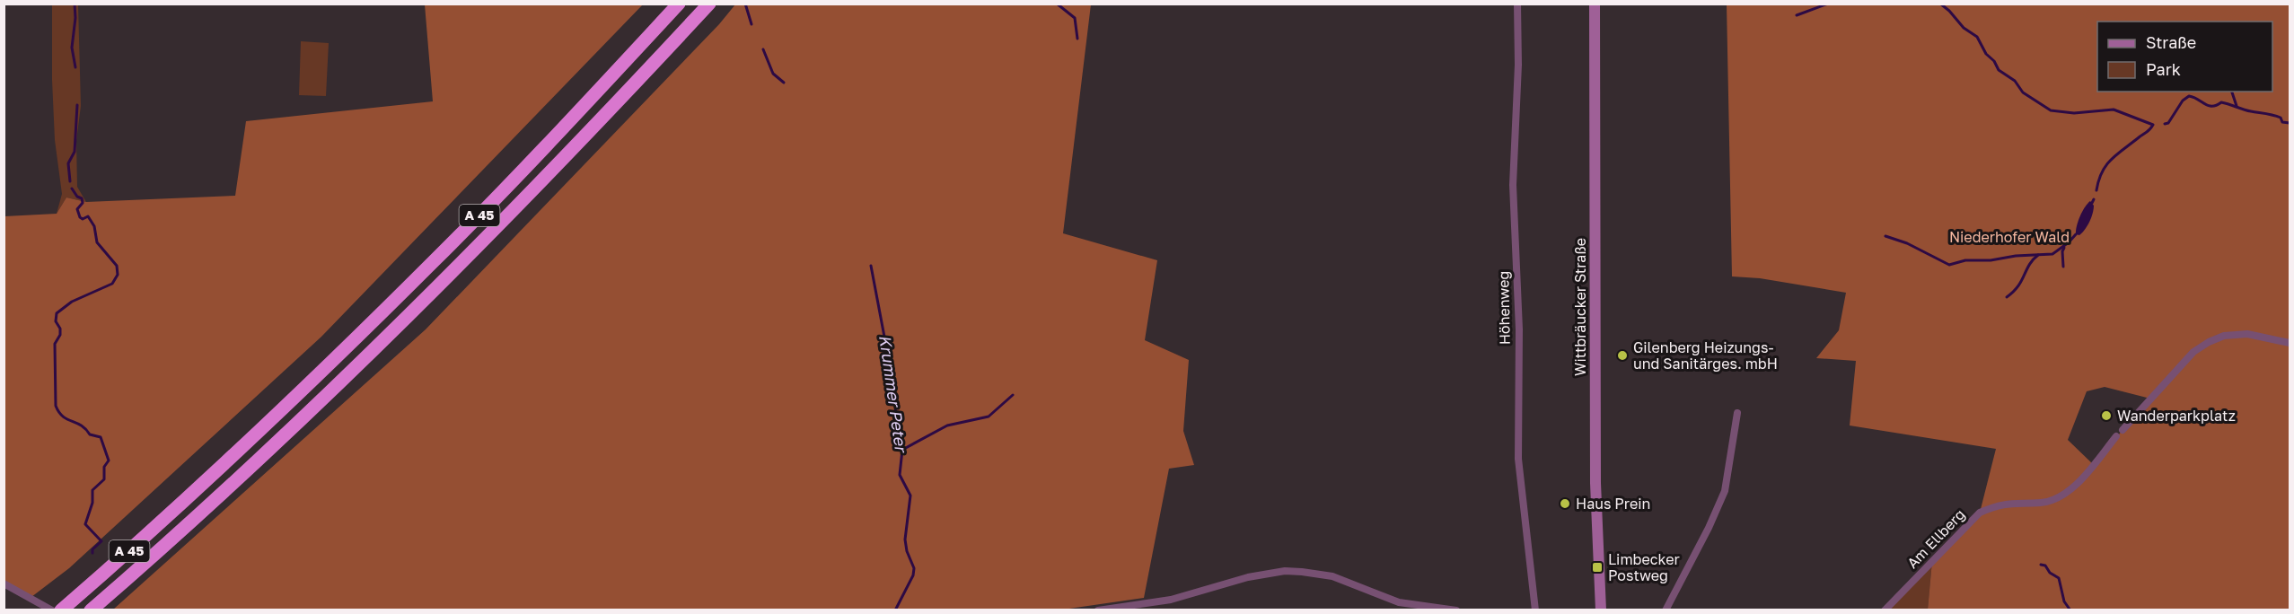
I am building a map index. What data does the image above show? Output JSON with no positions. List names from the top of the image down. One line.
{"streets":{"highway":["A 45"],"main road":["Wittbräucker Straße"],"street":["Höhenweg","Am Ellberg"]},"water":["Krummer Peter"],"parks":["Niederhofer Wald"],"places":{"other":["Gilenberg Heizungs- und Sanitärges. mbH","Wanderparkplatz","Haus Prein"],"transit":["Limbecker Postweg"]},"legend":["Straße","Park"]}
